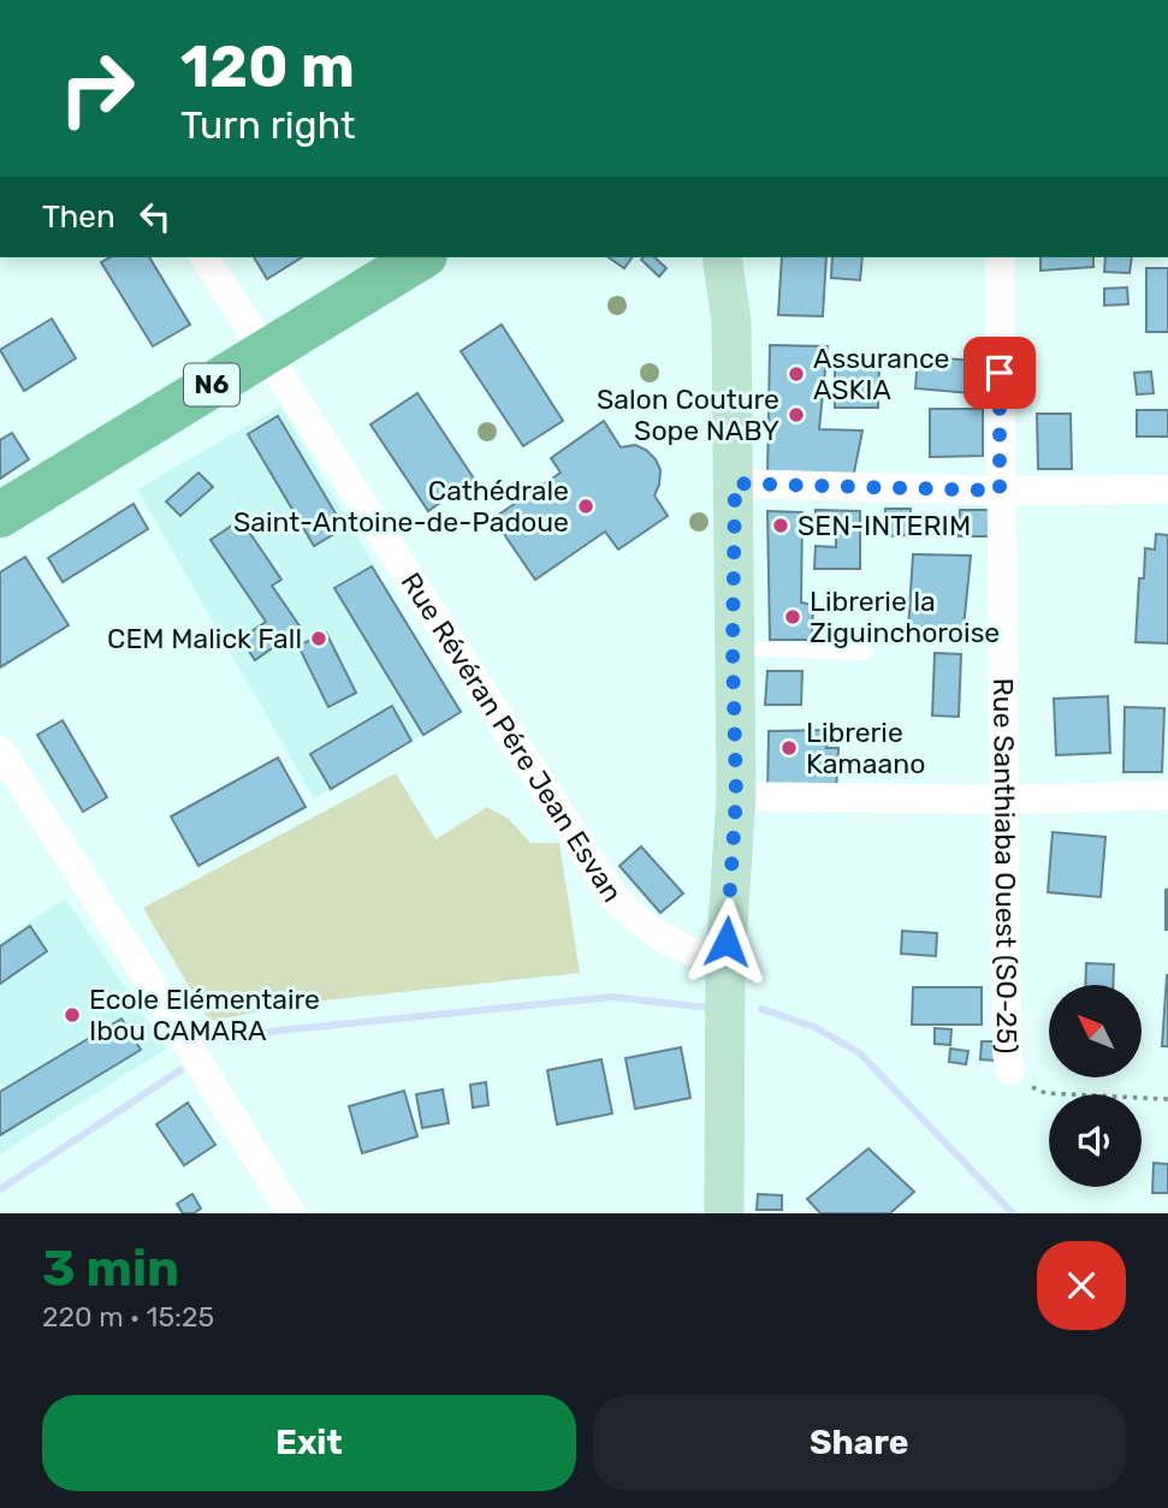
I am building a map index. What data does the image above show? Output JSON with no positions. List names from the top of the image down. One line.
{"streets":{"main road":["N6"],"street":["Rue Révéran Pére Jean Esvan","Rue Santhiaba Ouest (SO-25)"]},"crossings":[["N6","Rue Révéran Pére Jean Esvan"]],"places":["Assurance ASKIA","Salon Couture Sope NABY","Cathédrale Saint-Antoine-de-Padoue","SEN-INTERIM","Librerie la Ziguinchoroise","CEM Malick Fall","Librerie Kamaano","Ecole Elémentaire Ibou CAMARA"],"north":"top left","page":{"turn":["120 m","Turn right"],"then":"Then","heading":["3 min","220 m · 15:25"],"buttons":["Exit","Share"]}}
